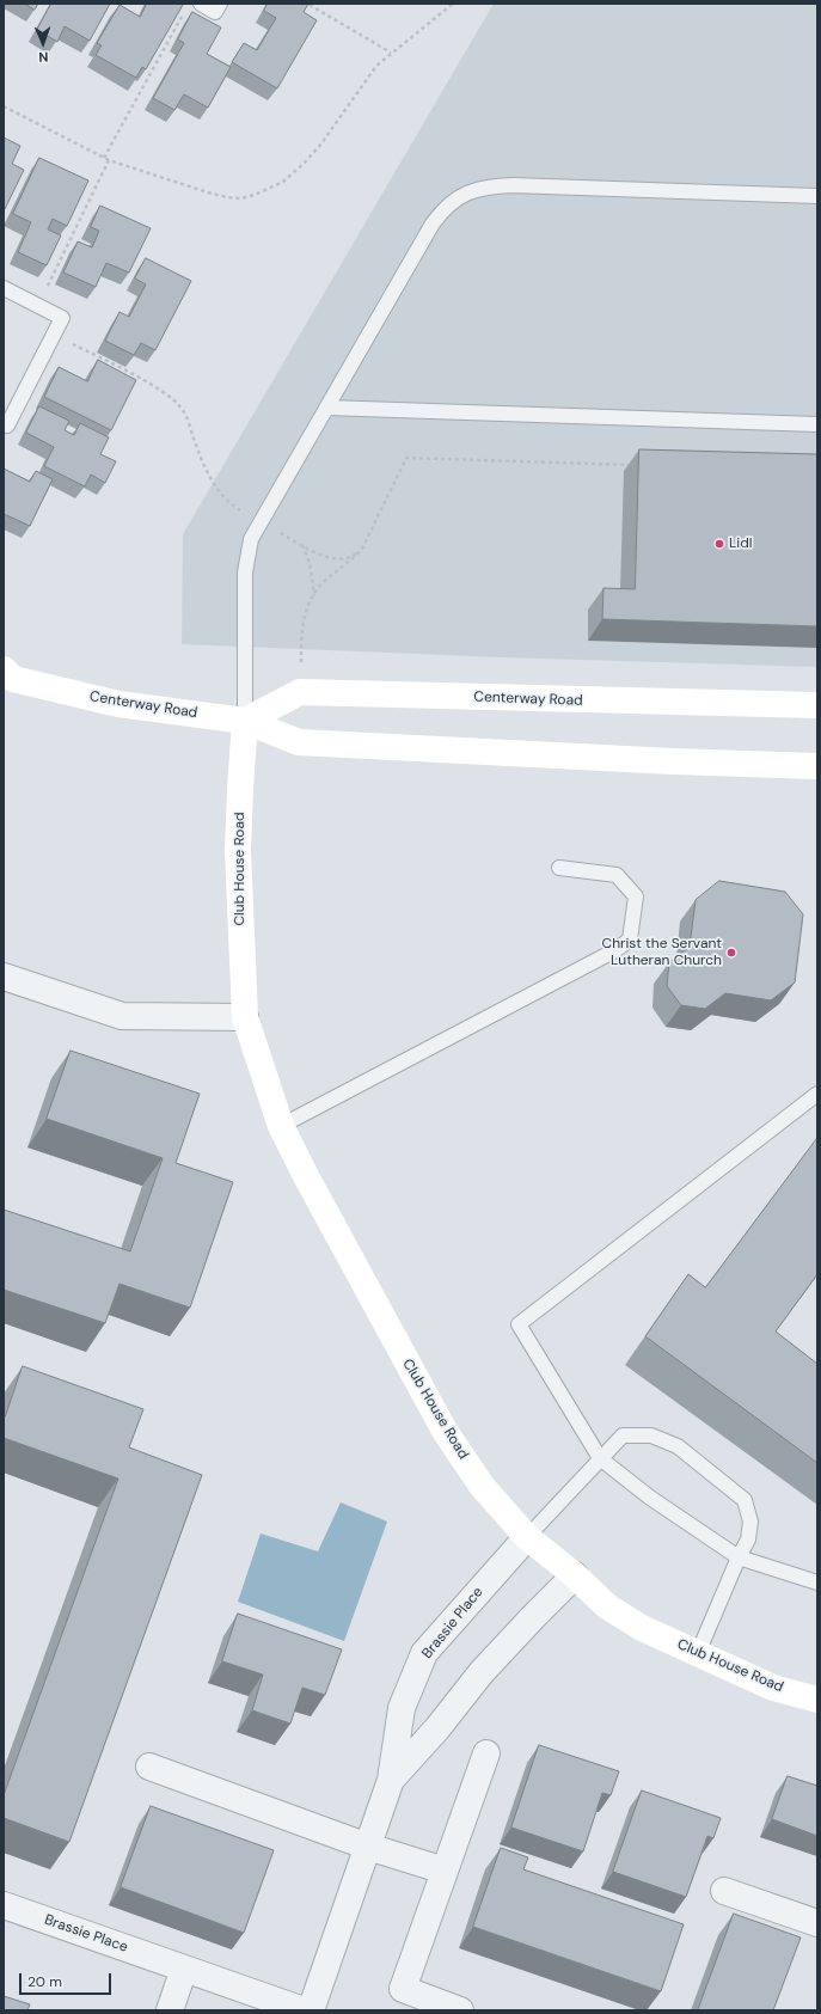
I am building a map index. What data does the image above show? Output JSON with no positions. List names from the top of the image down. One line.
{"streets":{"street":["Centerway Road","Club House Road","Brassie Place"]},"crossings":[["Centerway Road","Club House Road"],["Club House Road","Brassie Place"]],"places":["Lidl","Christ the Servant Lutheran Church"],"scale_bar":"20 m","north":"bottom"}
